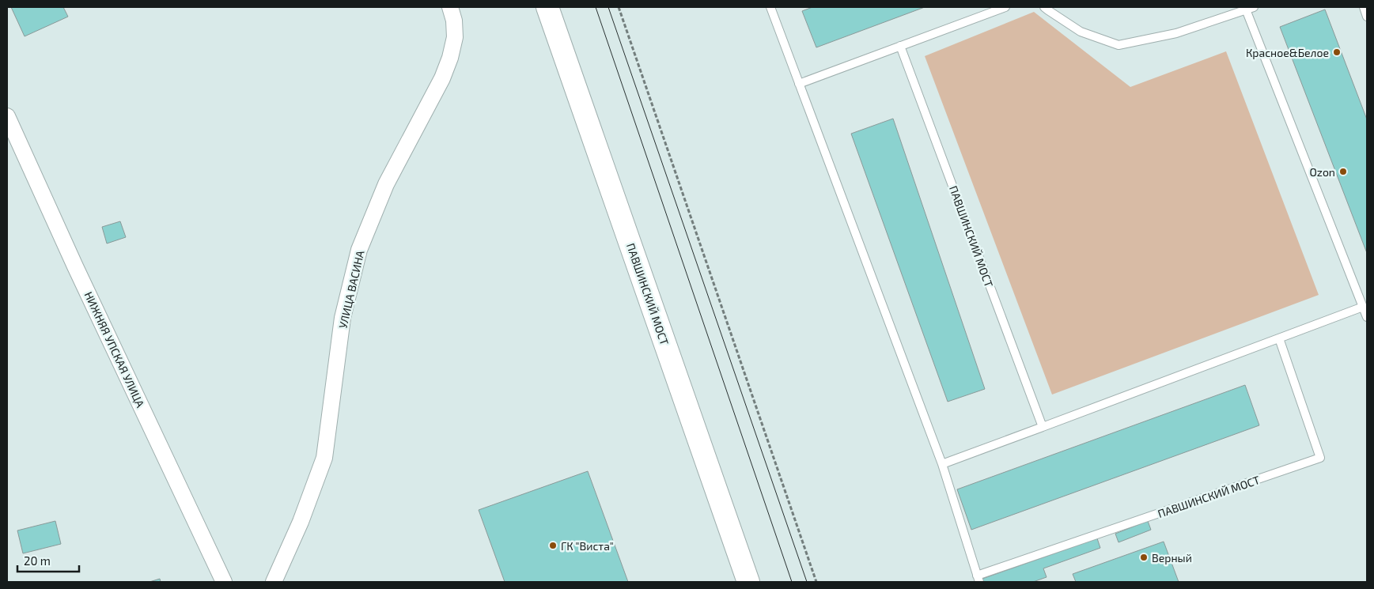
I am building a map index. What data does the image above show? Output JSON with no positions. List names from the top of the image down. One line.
{"streets":{"main road":["ПАВШИНСКИЙ МОСТ"],"street":["УЛИЦА ВАСИНА","НИЖНЯЯ УПСКАЯ УЛИЦА"]},"places":["Красное&Белое","Ozon","ГК \"Виста\"","Верный"],"scale_bar":"20 m"}
